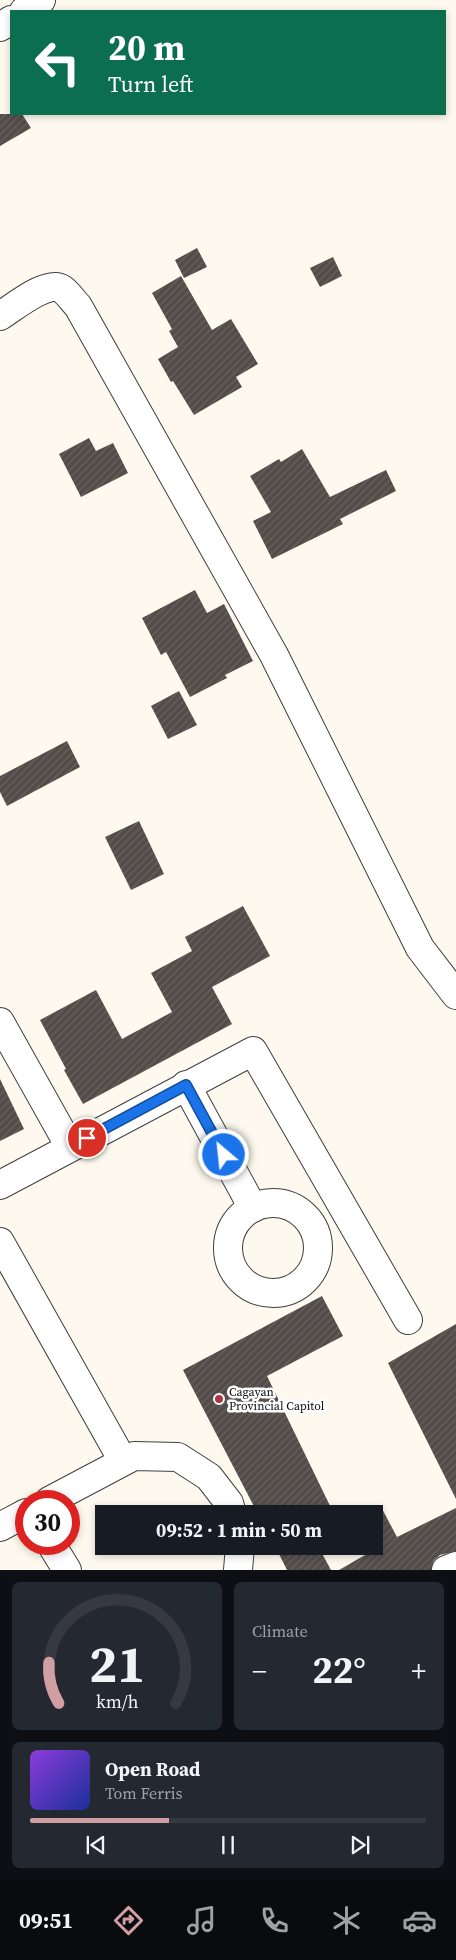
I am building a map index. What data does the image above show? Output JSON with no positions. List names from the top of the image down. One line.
{"places":["Cagayan Provincial Capitol"],"page":{"turn":["20 m","Turn left"],"limit":"30","trip":"09:52 · 1 min · 50 m","tile":"Climate","heat":["−","22°","+"],"song":["Open Road","Tom Ferris"],"tabs":"09:51","gauge":["21","km/h"]}}
